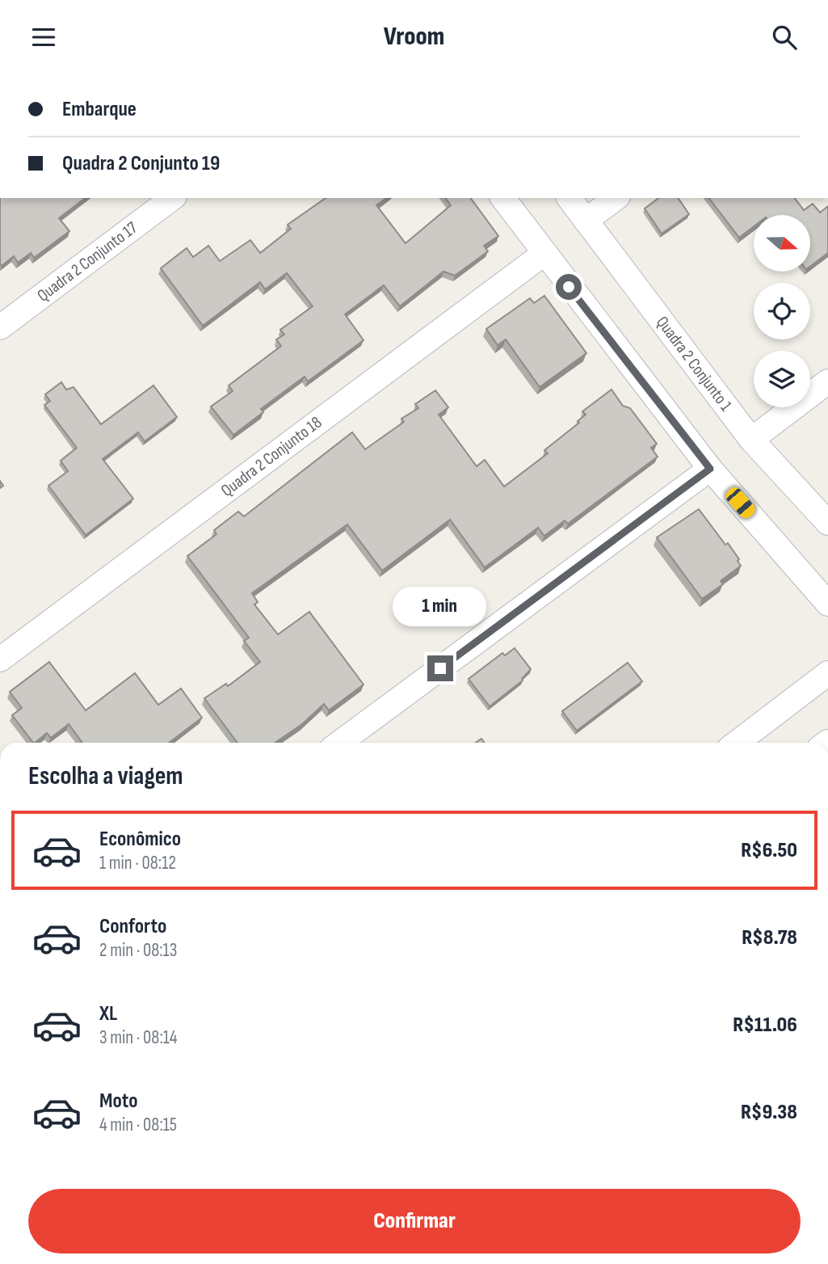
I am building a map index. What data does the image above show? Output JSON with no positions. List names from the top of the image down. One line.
{"streets":{"street":["Quadra 2 Conjunto 17","Quadra 2 Conjunto 1","Quadra 2 Conjunto 18"]},"north":"right","page":{"header":"Vroom","banner":["Embarque","Quadra 2 Conjunto 19"],"bubble":"1 min","heading":"Escolha a viagem","list":[{"name":"Econômico","note":"1 min · 08:12","value":"R$6.50"},{"name":"Conforto","note":"2 min · 08:13","value":"R$8.78"},{"name":"XL","note":"3 min · 08:14","value":"R$11.06"},{"name":"Moto","note":"4 min · 08:15","value":"R$9.38"}],"buttons":"Confirmar"}}
